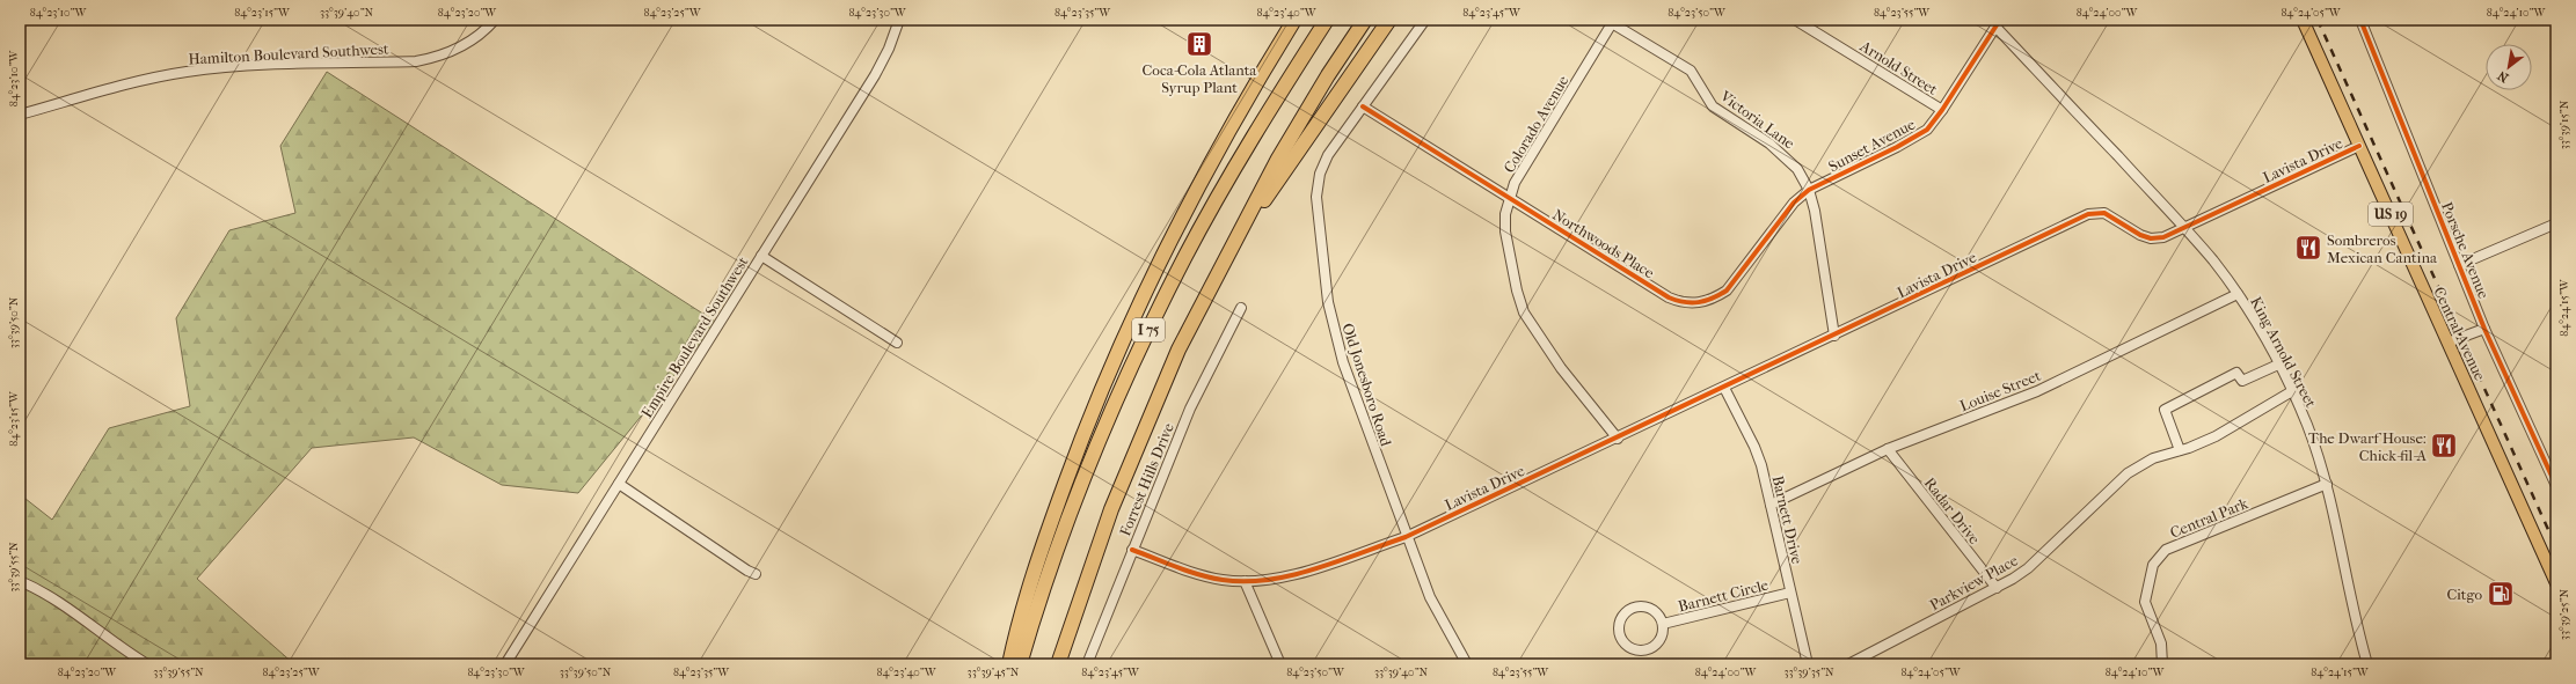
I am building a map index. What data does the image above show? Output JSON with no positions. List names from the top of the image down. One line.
{"streets":{"highway":["I 75"],"main road":["US 19","Central Avenue"],"street":["Hamilton Boulevard Southwest","Arnold Street","Victoria Lane","Colorado Avenue","Sunset Avenue","Lavista Drive","Northwoods Place","Porsche Avenue","Empire Boulevard Southwest","King Arnold Street","Old Jonesboro Road","Louise Street","Forrest Hills Drive","Radar Drive","Central Park","Barnett Drive","Parkview Place","Barnett Circle"]},"crossings":[["Arnold Street","Sunset Avenue"],["Victoria Lane","Colorado Avenue"],["Victoria Lane","Sunset Avenue"],["Victoria Lane","Lavista Drive"],["Victoria Lane","Northwoods Place"],["Colorado Avenue","Lavista Drive"],["Colorado Avenue","Northwoods Place"],["Sunset Avenue","Northwoods Place"],["Sunset Avenue","King Arnold Street"],["Lavista Drive","Central Avenue"],["Lavista Drive","King Arnold Street"],["Lavista Drive","Old Jonesboro Road"],["Lavista Drive","Forrest Hills Drive"],["Lavista Drive","Barnett Drive"],["Northwoods Place","Old Jonesboro Road"],["King Arnold Street","Louise Street"],["King Arnold Street","Central Park"],["King Arnold Street","Parkview Place"],["Louise Street","Radar Drive"],["Louise Street","Barnett Drive"],["Radar Drive","Parkview Place"],["Barnett Drive","Barnett Circle"]],"places":{"building":["Coca-Cola Atlanta Syrup Plant"],"restaurant":["Sombreros Mexican Cantina","The Dwarf House: Chick-fil-A"],"fuel station":["Citgo"]},"north":"bottom left","coordinates":["84°23'10\"W","84°23'15\"W","33°39'40\"N","84°23'20\"W","84°23'25\"W","84°23'30\"W","84°23'35\"W","84°23'40\"W","84°23'45\"W","84°23'50\"W","84°23'55\"W","84°24'00\"W","84°24'05\"W","84°24'10\"W","33°39'15\"N","84°24'15\"W","33°39'50\"N","33°39'55\"N","33°39'25\"N","33°39'45\"N","33°39'35\"N"]}
